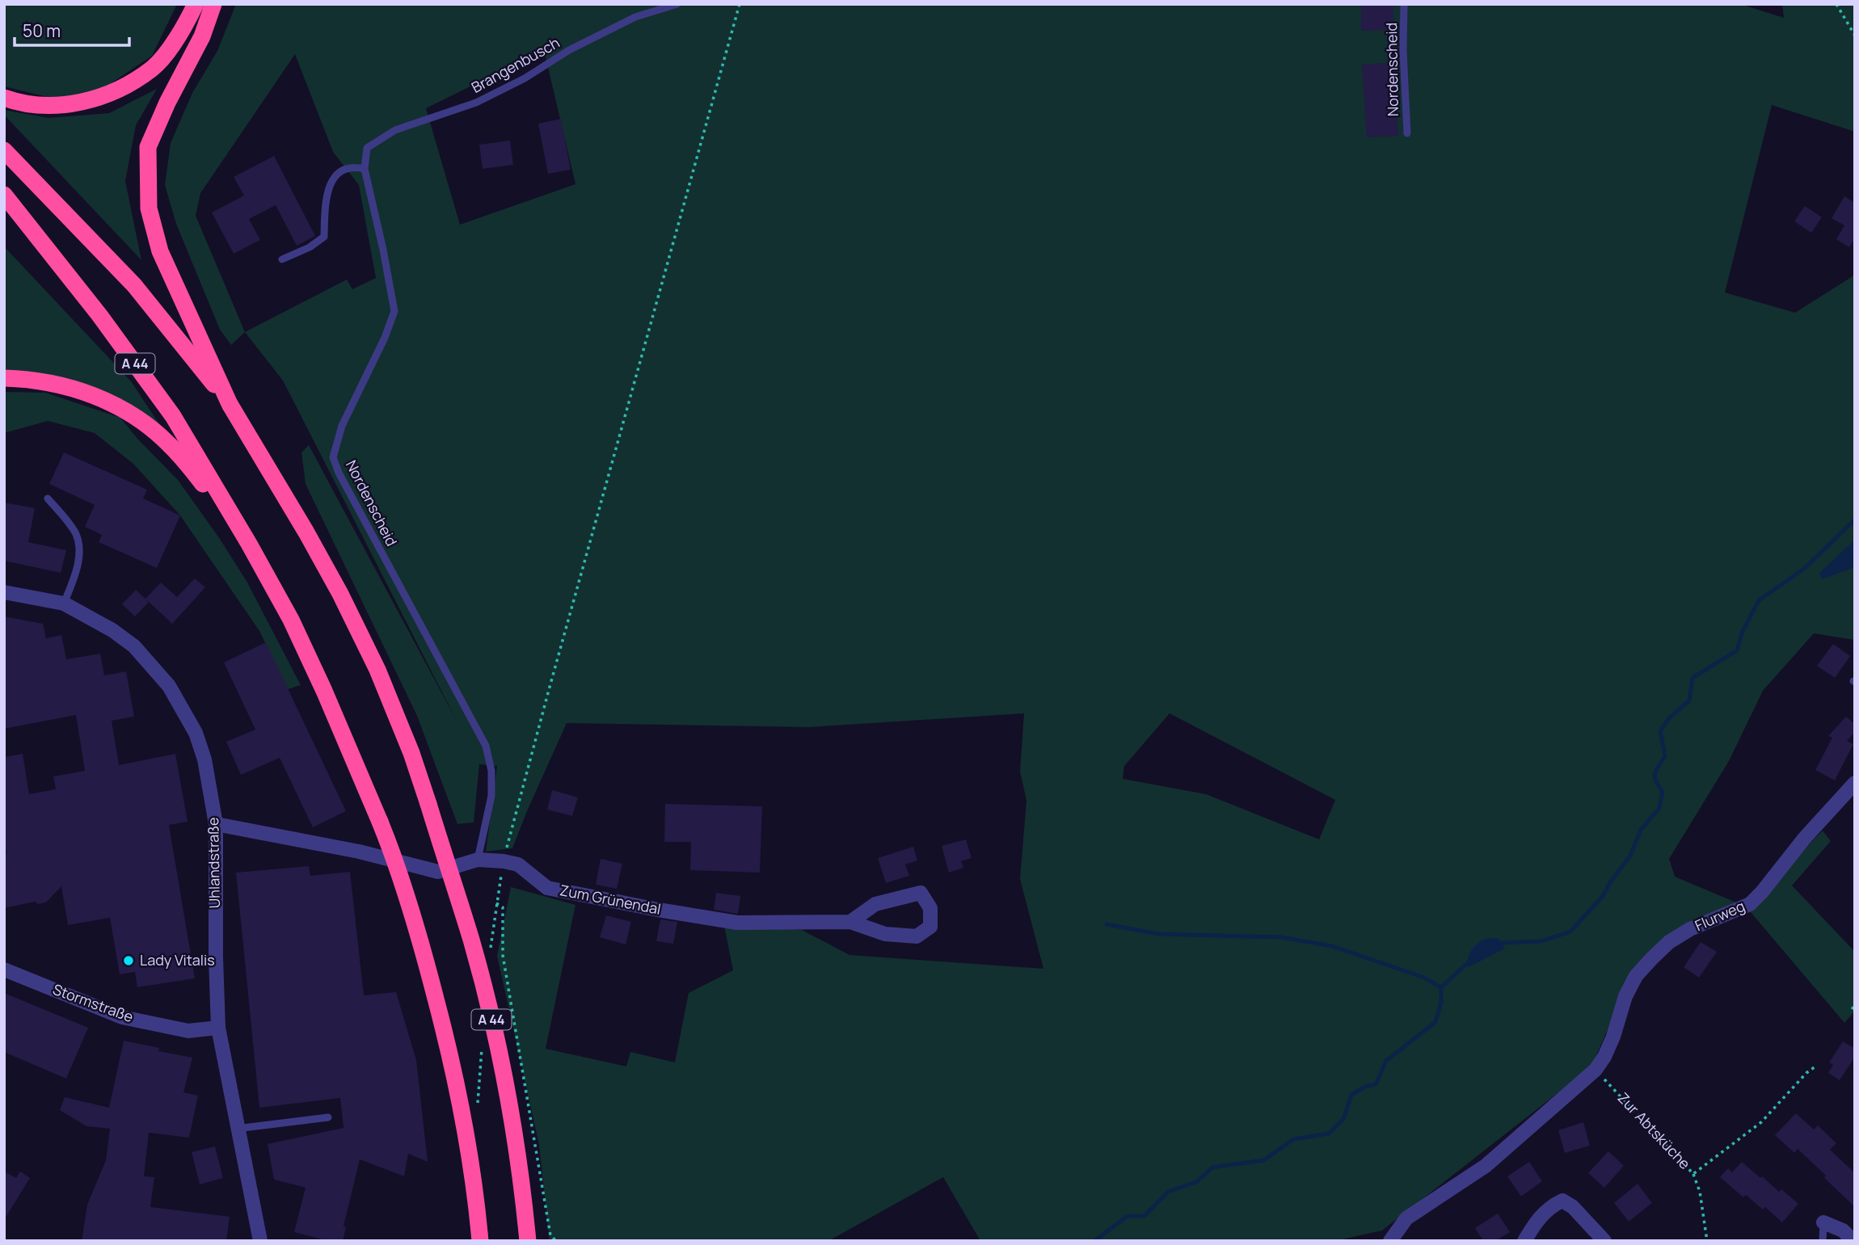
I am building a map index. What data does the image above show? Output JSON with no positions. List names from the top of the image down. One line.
{"streets":{"highway":["A 44"],"street":["Uhlandstraße","Zum Grünendal","Flurweg","Stormstraße"],"lane":["Brangenbusch","Nordenscheid"],"path":["Zur Abtsküche"]},"crossings":[["Brangenbusch","Nordenscheid"],["Nordenscheid","Zum Grünendal"],["Uhlandstraße","Zum Grünendal"],["Uhlandstraße","Stormstraße"],["Flurweg","Zur Abtsküche"]],"places":["Lady Vitalis"],"scale_bar":"50 m"}
